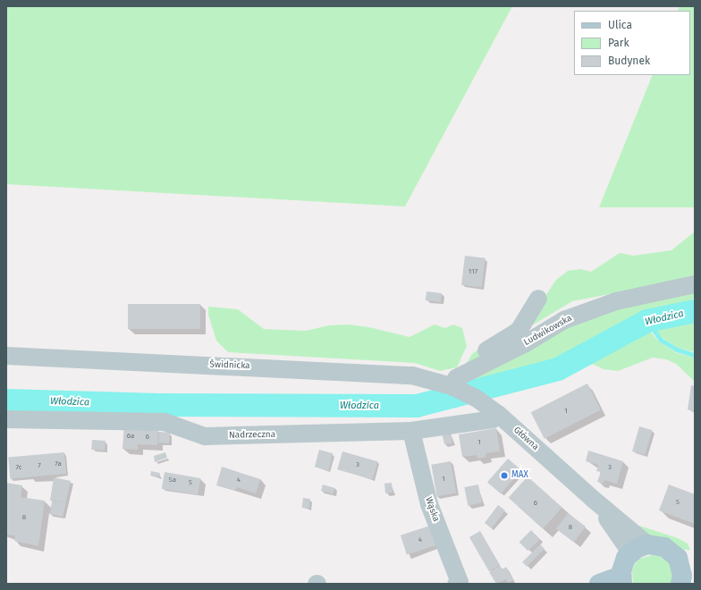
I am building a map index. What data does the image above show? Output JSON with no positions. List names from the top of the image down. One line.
{"streets":{"street":["Ludwikowska","Świdnicka","Nadrzeczna","Główna","Wąska"]},"crossings":[["Ludwikowska","Świdnicka"],["Ludwikowska","Główna"],["Świdnicka","Główna"],["Nadrzeczna","Główna"],["Nadrzeczna","Wąska"]],"water":["Włodzica"],"places":["MAX"],"house_numbers":["117","1","6a","6","1","7a","3","7","7c","3","1","5a","4","5","5","6","8","8","4"],"legend":["Ulica","Park","Budynek"]}
